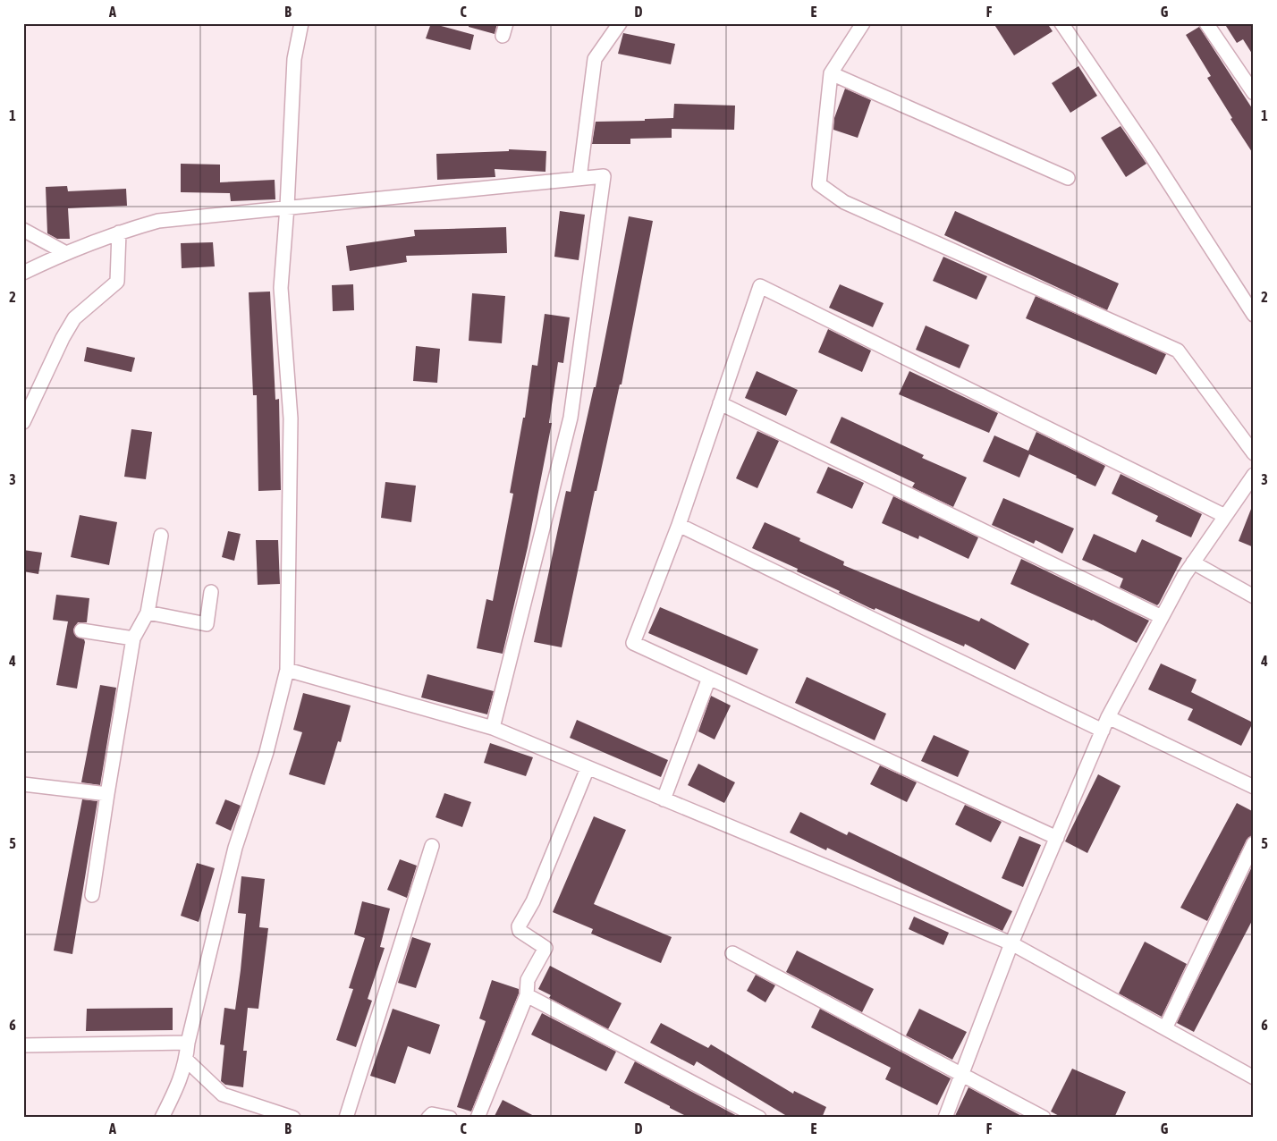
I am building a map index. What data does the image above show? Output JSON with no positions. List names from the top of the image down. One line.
{"grid":{"columns":["A","B","C","D","E","F","G"],"rows":["1","2","3","4","5","6"]}}
